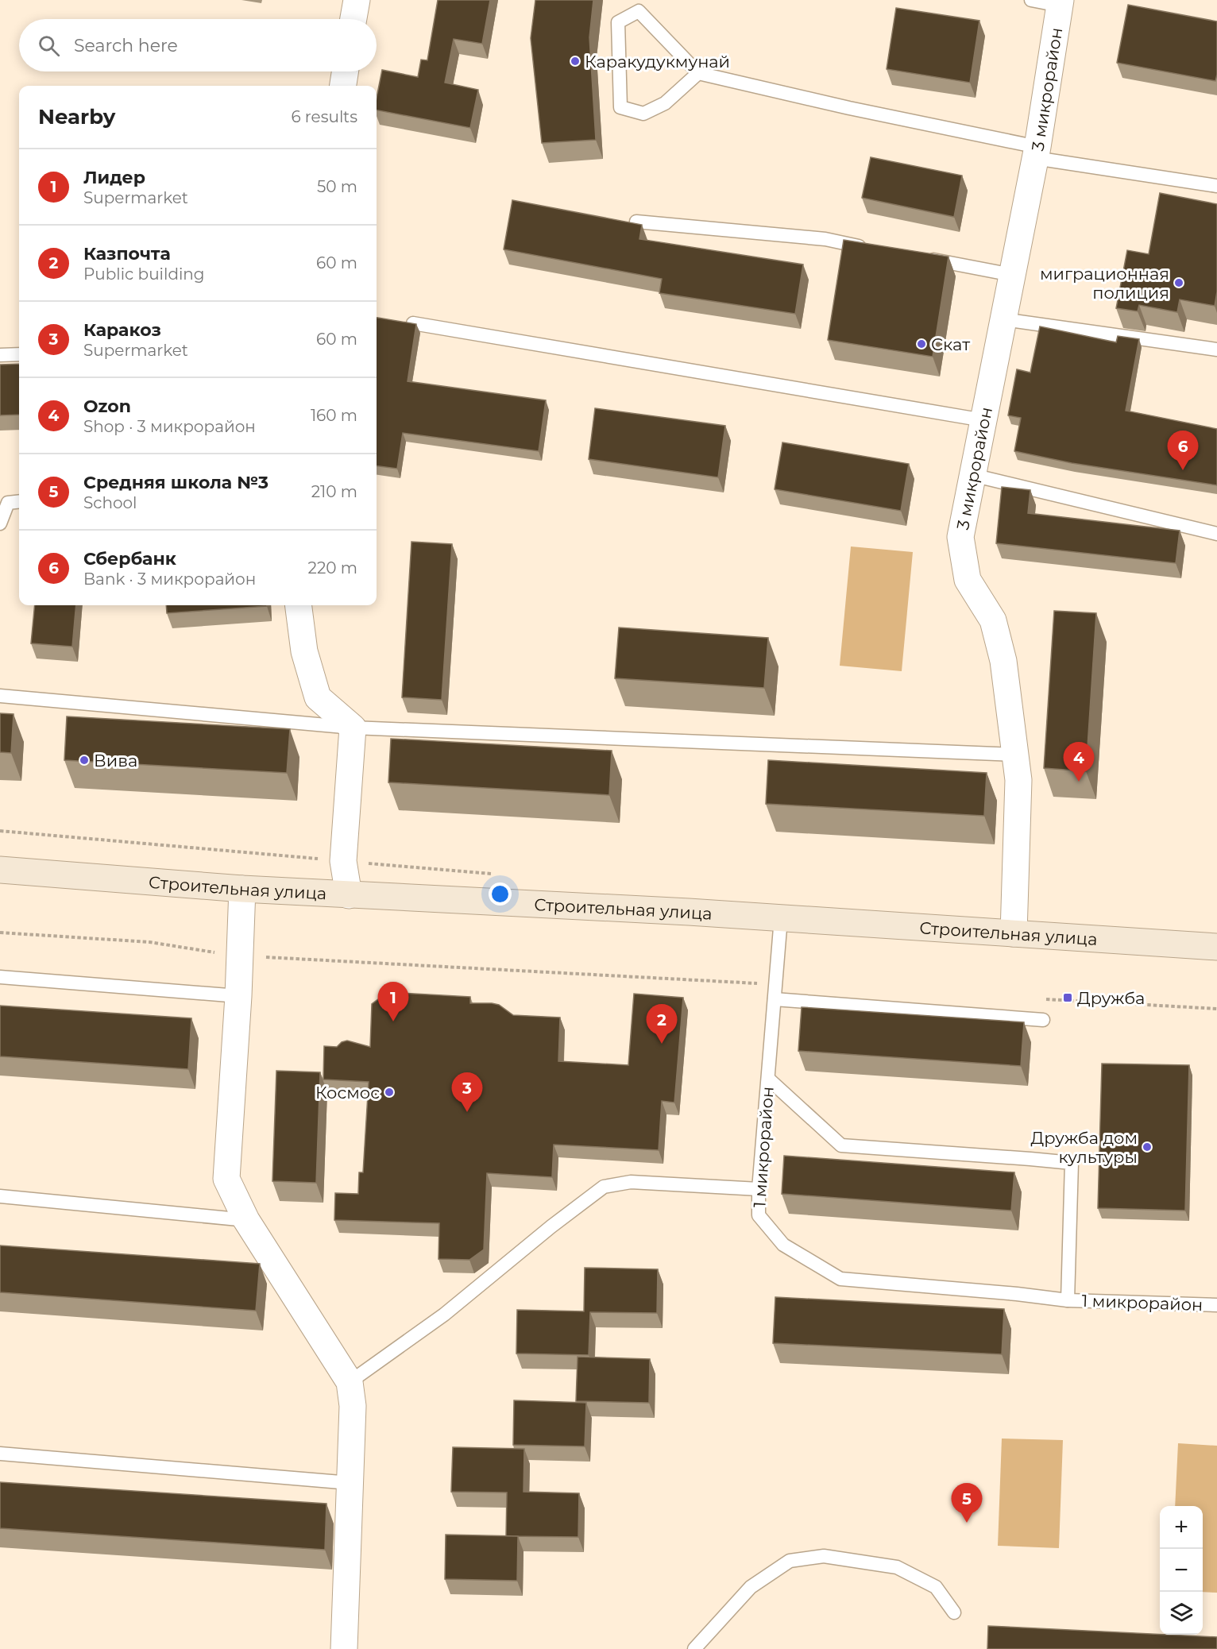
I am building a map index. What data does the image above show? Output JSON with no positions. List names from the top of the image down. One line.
{"streets":{"main road":["Строительная улица"],"street":["3 микрорайон"],"lane":["1 микрорайон"]},"crossings":[["3 микрорайон","Строительная улица"],["Строительная улица","1 микрорайон"]],"places":{"other":["Каракудукмунай","миграционная полиция","Скат","Вива","Космос","Дружба дом культуры"],"transit":["Дружба"]},"page":{"search":"Search here","heading":["Nearby","6 results"],"list":[{"mark":"1","name":"Лидер","note":"Supermarket","value":"50 m"},{"mark":"2","name":"Казпочта","note":"Public building","value":"60 m"},{"mark":"3","name":"Каракоз","note":"Supermarket","value":"60 m"},{"mark":"4","name":"Ozon","note":"Shop · 3 микрорайон","value":"160 m"},{"mark":"5","name":"Средняя школа №3","note":"School","value":"210 m"},{"mark":"6","name":"Сбербанк","note":"Bank · 3 микрорайон","value":"220 m"}],"pins":["6","4","1","2","3","5"],"map_buttons":["+","−"]}}
